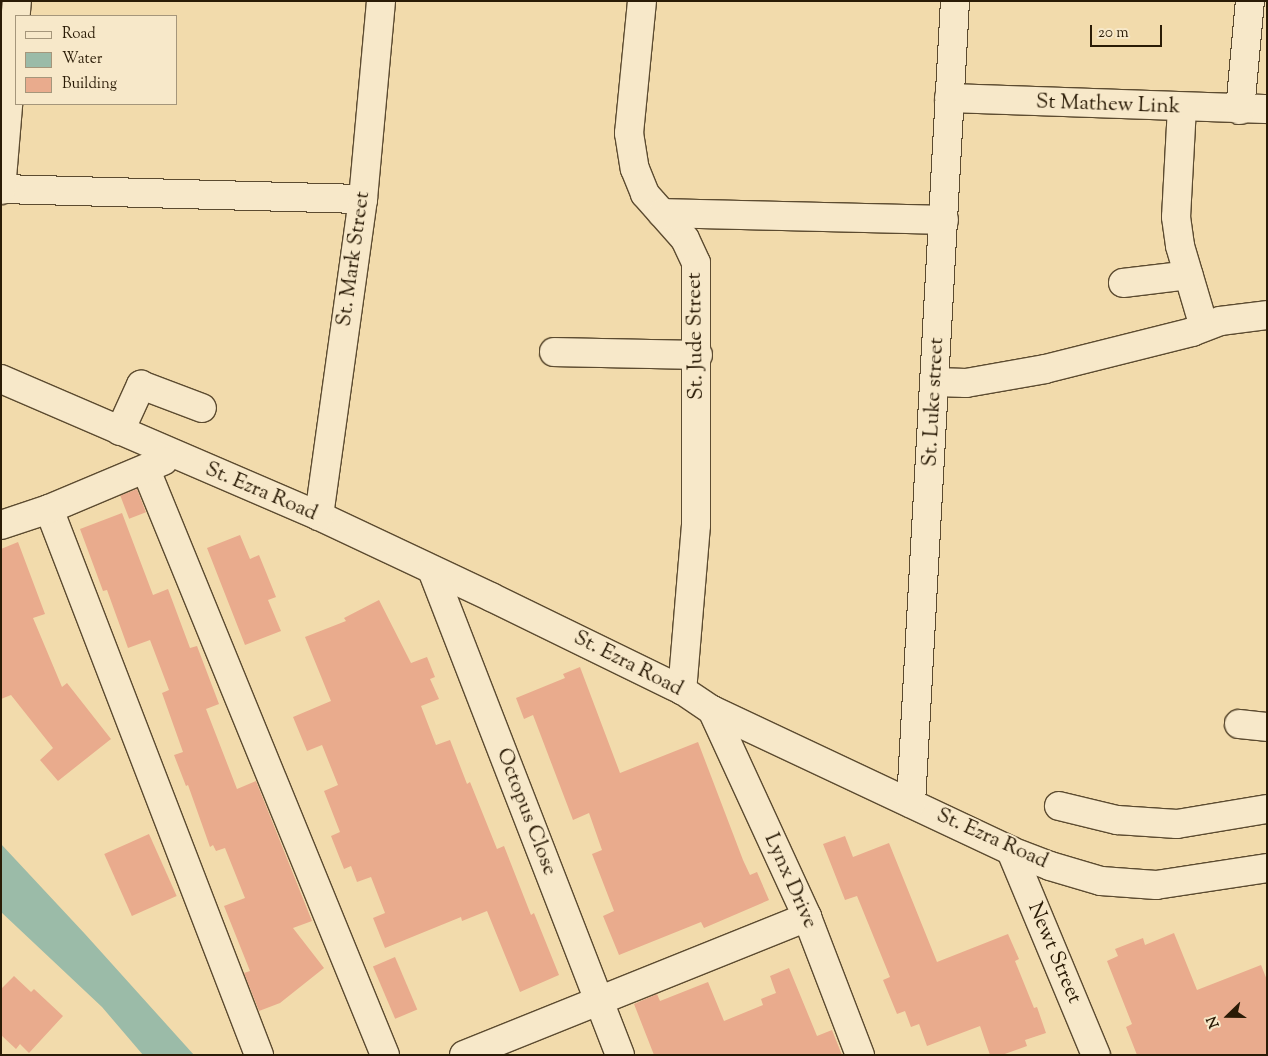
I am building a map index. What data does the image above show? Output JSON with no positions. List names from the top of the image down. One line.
{"streets":{"street":["St Mathew Link","St. Mark Street","St. Jude Street","St. Luke street","St. Ezra Road","Octopus Close","Lynx Drive","Newt Street"]},"crossings":[["St Mathew Link","St. Luke street"],["St. Mark Street","St. Ezra Road"],["St. Jude Street","St. Ezra Road"],["St. Luke street","St. Ezra Road"],["St. Ezra Road","Octopus Close"],["St. Ezra Road","Lynx Drive"],["St. Ezra Road","Newt Street"]],"legend":["Road","Water","Building"],"scale_bar":"20 m","north":"left"}
